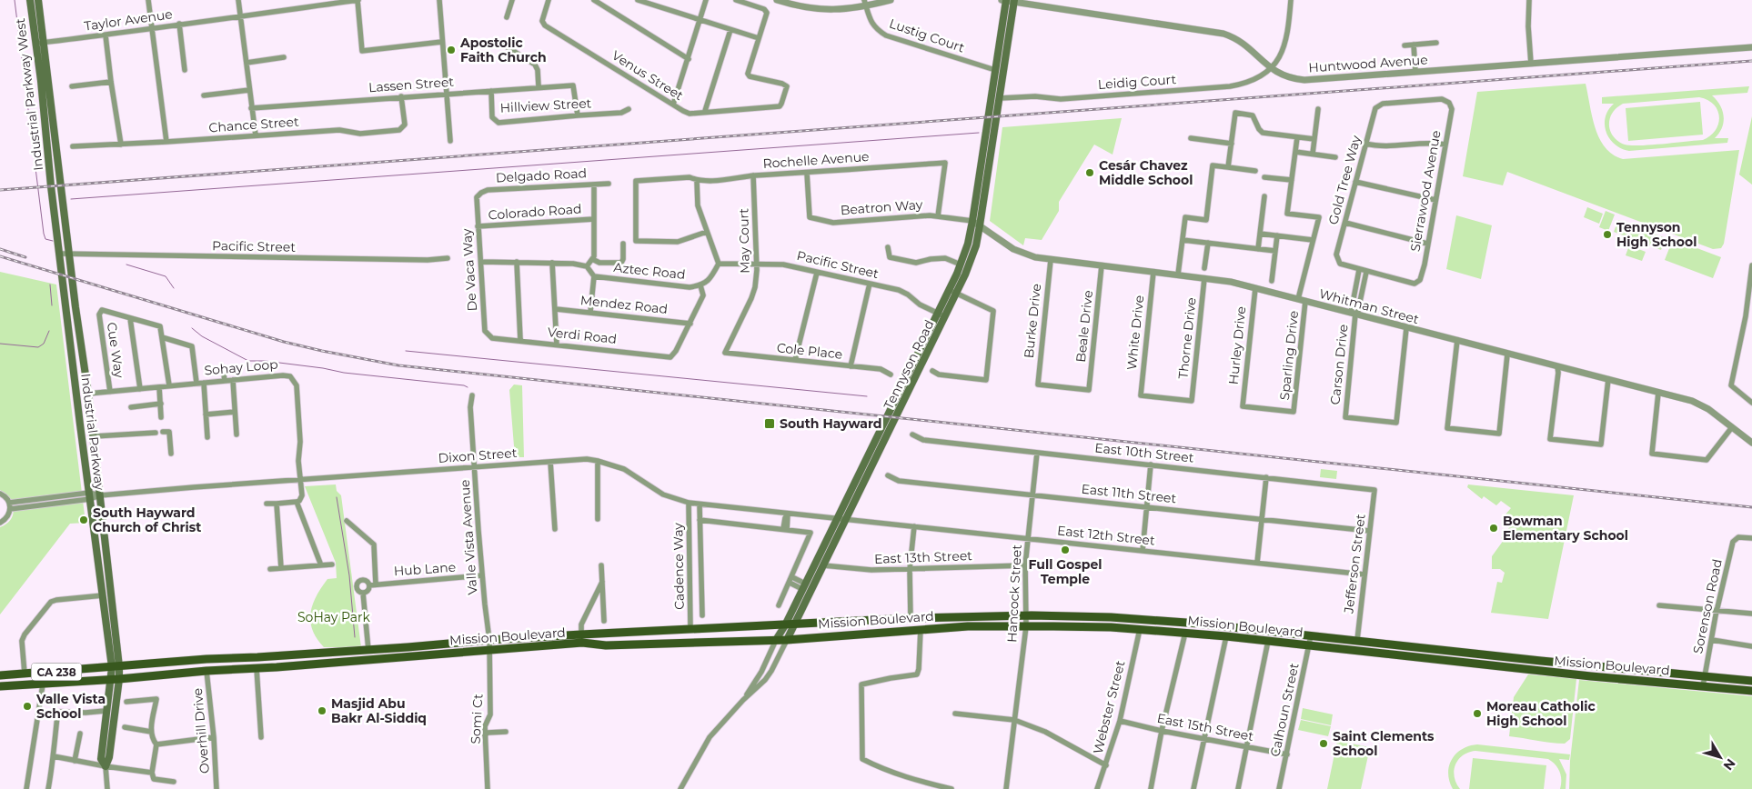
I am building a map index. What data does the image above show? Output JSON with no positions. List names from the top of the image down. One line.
{"streets":{"main road":["Industrial Parkway West","Tennyson Road","Industrial Parkway","Mission Boulevard","CA 238"],"street":["Taylor Avenue","Lustig Court","Huntwood Avenue","Venus Street","Leidig Court","Lassen Street","Hillview Street","Chance Street","Rochelle Avenue","Delgado Road","Gold Tree Way","Sierrawood Avenue","Beatron Way","Colorado Road","May Court","Pacific Street","De Vaca Way","Aztec Road","Mendez Road","Whitman Street","Burke Drive","Beale Drive","White Drive","Verdi Road","Thorne Drive","Hurley Drive","Cue Way","Cole Place","Sparling Drive","Carson Drive","Sohay Loop","East 10th Street","Dixon Street","East 11th Street","East 12th Street","Valle Vista Avenue","East 13th Street","Jefferson Street","Cadence Way","Hub Lane","Hancock Street","Sorenson Road","Webster Street","Calhoun Street","Somi Ct","East 15th Street","Overhill Drive"]},"crossings":[["Taylor Avenue","Industrial Parkway West"],["Lustig Court","Tennyson Road"],["Huntwood Avenue","Leidig Court"],["Huntwood Avenue","Tennyson Road"],["Leidig Court","Tennyson Road"],["Lassen Street","Hillview Street"],["Lassen Street","Chance Street"],["Industrial Parkway West","Industrial Parkway"],["Rochelle Avenue","Beatron Way"],["Rochelle Avenue","May Court"],["Delgado Road","De Vaca Way"],["Gold Tree Way","Sierrawood Avenue"],["Gold Tree Way","Carson Drive"],["Sierrawood Avenue","Carson Drive"],["Beatron Way","Whitman Street"],["Beatron Way","Tennyson Road"],["Colorado Road","De Vaca Way"],["May Court","Pacific Street"],["May Court","Cole Place"],["Pacific Street","Aztec Road"],["Pacific Street","Tennyson Road"],["Pacific Street","Industrial Parkway"],["De Vaca Way","Verdi Road"],["Mendez Road","Verdi Road"],["Whitman Street","Burke Drive"],["Whitman Street","Beale Drive"],["Whitman Street","White Drive"],["Whitman Street","Thorne Drive"],["Whitman Street","Hurley Drive"],["Whitman Street","Sparling Drive"],["Whitman Street","Tennyson Road"],["Whitman Street","Carson Drive"],["Burke Drive","Beale Drive"],["White Drive","Thorne Drive"],["Hurley Drive","Sparling Drive"],["Cue Way","Sohay Loop"],["Tennyson Road","Dixon Street"],["Tennyson Road","East 12th Street"],["Tennyson Road","East 13th Street"],["Tennyson Road","Mission Boulevard"],["Sohay Loop","Industrial Parkway"],["Sohay Loop","Dixon Street"],["Industrial Parkway","Dixon Street"],["Industrial Parkway","Mission Boulevard"],["East 10th Street","Jefferson Street"],["East 10th Street","Hancock Street"],["Dixon Street","East 12th Street"],["Dixon Street","Valle Vista Avenue"],["Dixon Street","Cadence Way"],["East 11th Street","Jefferson Street"],["East 11th Street","Hancock Street"],["East 12th Street","Jefferson Street"],["East 12th Street","Hancock Street"],["Valle Vista Avenue","Hub Lane"],["Valle Vista Avenue","Mission Boulevard"],["Valle Vista Avenue","Somi Ct"],["East 13th Street","Hancock Street"],["Jefferson Street","Mission Boulevard"],["Cadence Way","Mission Boulevard"],["Hub Lane","Mission Boulevard"],["Hancock Street","Mission Boulevard"],["Sorenson Road","Mission Boulevard"],["Mission Boulevard","Webster Street"],["Mission Boulevard","Calhoun Street"],["Mission Boulevard","Somi Ct"],["Mission Boulevard","Overhill Drive"],["Webster Street","East 15th Street"],["Calhoun Street","East 15th Street"]],"parks":["SoHay Park"],"places":{"other":["Apostolic Faith Church","Cesár Chavez Middle School","Tennyson High School","South Hayward Church of Christ","Bowman Elementary School","Full Gospel Temple","Valle Vista School","Masjid Abu Bakr Al-Siddiq","Moreau Catholic High School","Saint Clements School"],"transit":["South Hayward"]},"north":"bottom right"}
